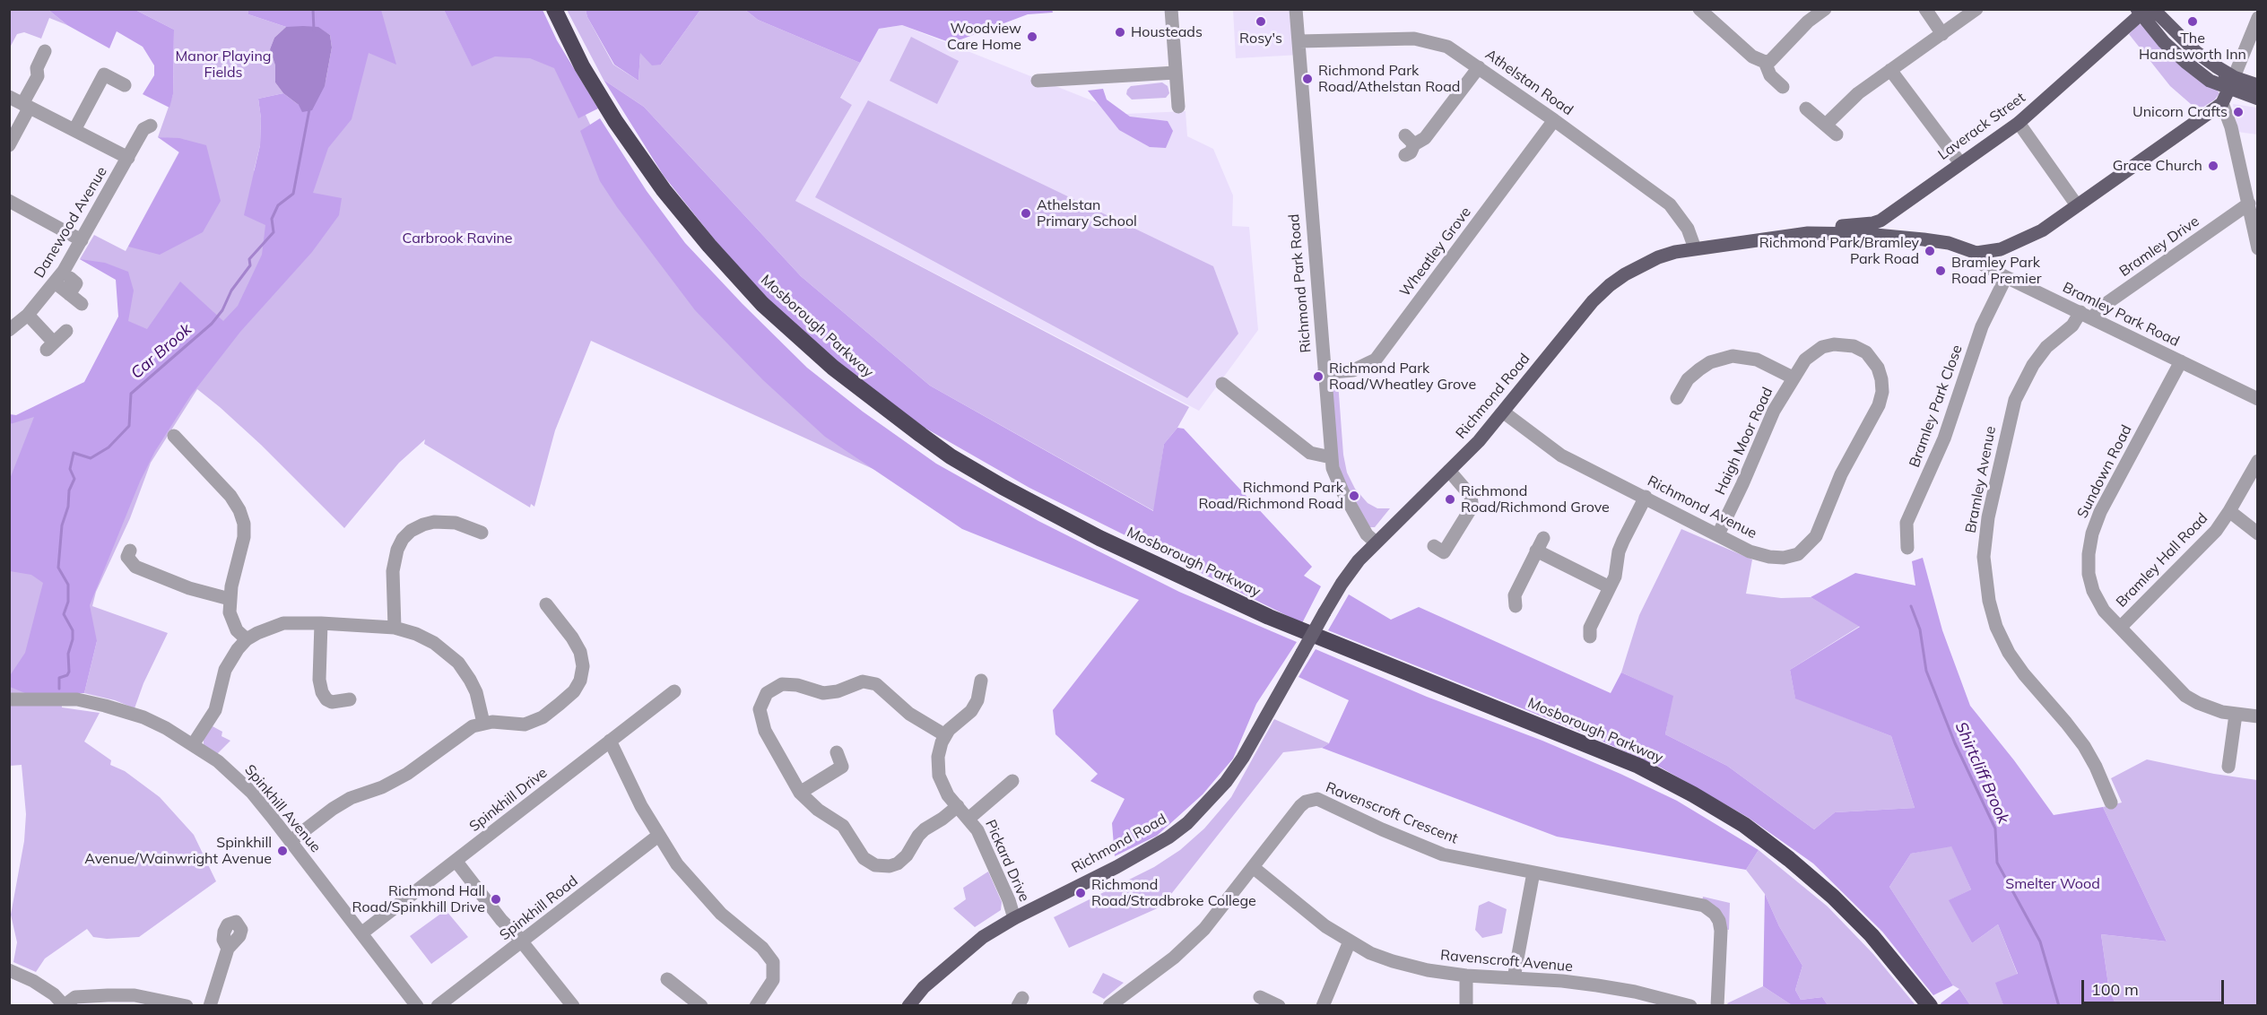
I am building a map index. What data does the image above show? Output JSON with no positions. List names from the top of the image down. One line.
{"streets":{"highway":["Mosborough Parkway"],"main road":["Laverack Street","Richmond Road"],"street":["Athelstan Road","Danewood Avenue","Bramley Drive","Wheatley Grove","Richmond Park Road","Bramley Park Road","Bramley Park Close","Haigh Moor Road","Sundown Road","Bramley Avenue","Richmond Avenue","Bramley Hall Road","Spinkhill Drive","Spinkhill Avenue","Ravenscroft Crescent","Pickard Drive","Spinkhill Road","Ravenscroft Avenue"]},"crossings":[["Athelstan Road","Wheatley Grove"],["Athelstan Road","Richmond Park Road"],["Athelstan Road","Richmond Road"],["Laverack Street","Richmond Road"],["Bramley Drive","Bramley Park Road"],["Bramley Drive","Bramley Avenue"],["Wheatley Grove","Richmond Park Road"],["Richmond Park Road","Richmond Road"],["Bramley Park Road","Richmond Road"],["Bramley Park Road","Bramley Park Close"],["Bramley Park Road","Sundown Road"],["Bramley Park Road","Bramley Avenue"],["Richmond Road","Richmond Avenue"],["Richmond Road","Pickard Drive"],["Haigh Moor Road","Richmond Avenue"],["Sundown Road","Bramley Hall Road"],["Spinkhill Drive","Spinkhill Avenue"],["Ravenscroft Crescent","Ravenscroft Avenue"]],"water":["Car Brook","Shirtcliff Brook"],"parks":["Manor Playing Fields","Carbrook Ravine","Smelter Wood"],"places":["Rosy's","The Handsworth Inn","Housteads","Woodview Care Home","Richmond Park Road/Athelstan Road","Unicorn Crafts","Grace Church","Athelstan Primary School","Richmond Park/Bramley Park Road","Bramley Park Road Premier","Richmond Park Road/Wheatley Grove","Richmond Park Road/Richmond Road","Richmond Road/Richmond Grove","Spinkhill Avenue/Wainwright Avenue","Richmond Road/Stradbroke College","Richmond Hall Road/Spinkhill Drive"],"scale_bar":"100 m"}
